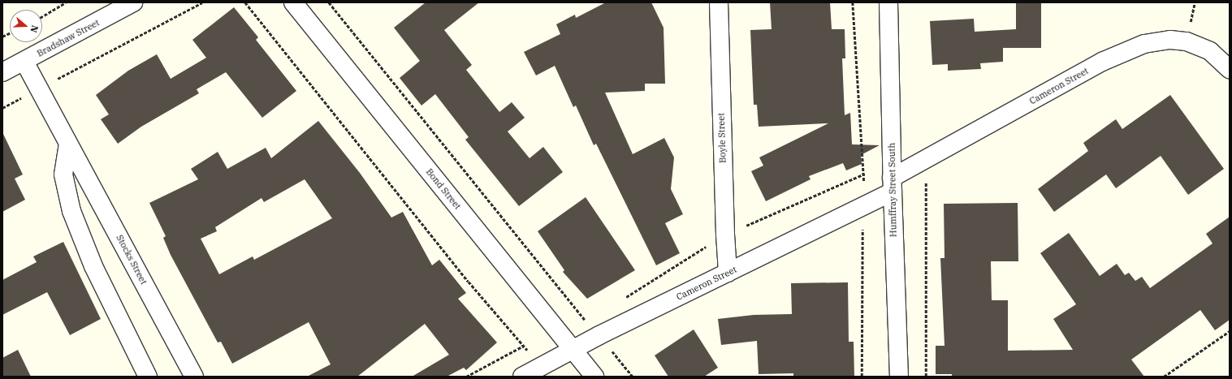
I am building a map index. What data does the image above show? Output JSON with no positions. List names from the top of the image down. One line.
{"streets":{"street":["Bradshaw Street","Cameron Street","Boyle Street","Bond Street","Humffray Street South","Stocks Street"]},"crossings":[["Bradshaw Street","Stocks Street"],["Cameron Street","Boyle Street"],["Cameron Street","Bond Street"],["Cameron Street","Humffray Street South"]],"north":"right"}
